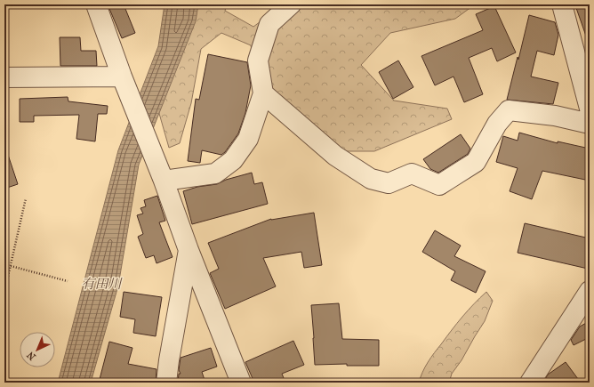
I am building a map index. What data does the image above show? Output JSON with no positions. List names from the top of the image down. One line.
{"water":["有田川"],"north":"bottom left"}
